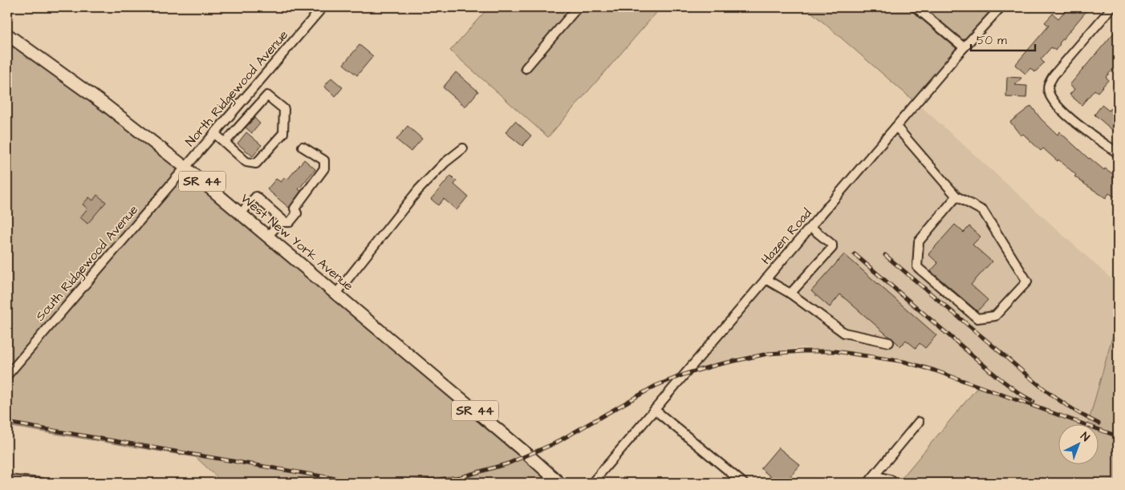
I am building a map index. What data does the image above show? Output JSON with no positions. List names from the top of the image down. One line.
{"streets":{"main road":["SR 44","West New York Avenue"],"street":["North Ridgewood Avenue","Hazen Road","South Ridgewood Avenue"]},"crossings":[["North Ridgewood Avenue","West New York Avenue"],["North Ridgewood Avenue","South Ridgewood Avenue"],["West New York Avenue","South Ridgewood Avenue"]],"scale_bar":"50 m","north":"top right"}
